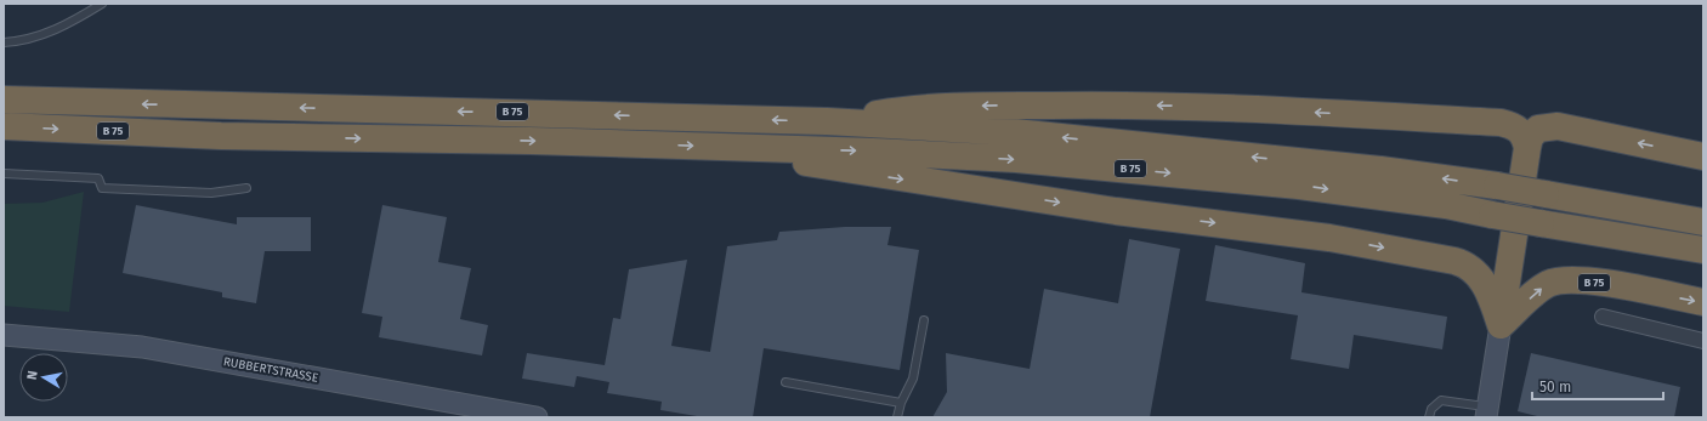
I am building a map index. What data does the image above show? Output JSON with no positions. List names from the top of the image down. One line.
{"streets":{"highway":["B 75"],"street":["RUBBERTSTRASSE"]},"scale_bar":"50 m","north":"left"}
